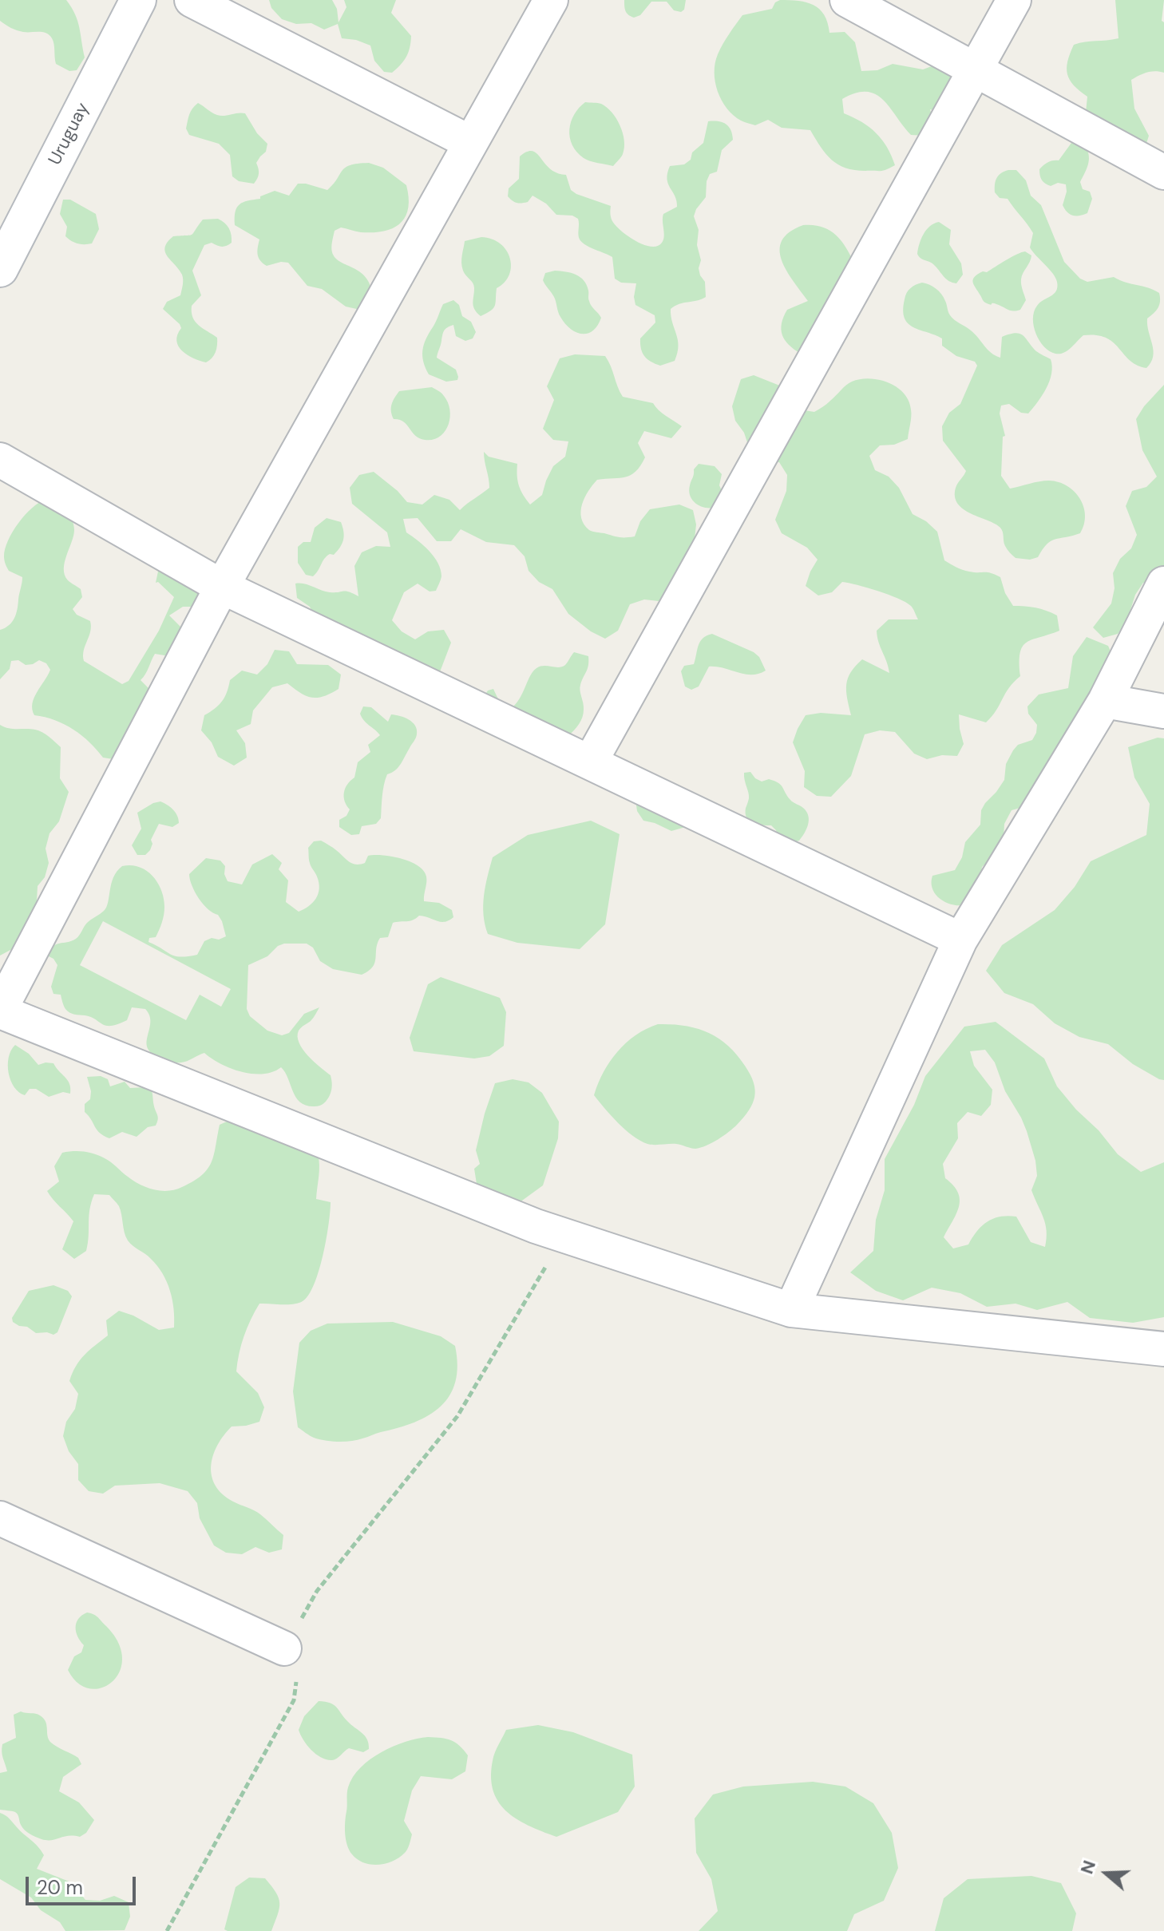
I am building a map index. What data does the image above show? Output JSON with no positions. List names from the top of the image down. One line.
{"streets":{"main road":["Uruguay"]},"scale_bar":"20 m","north":"left"}
